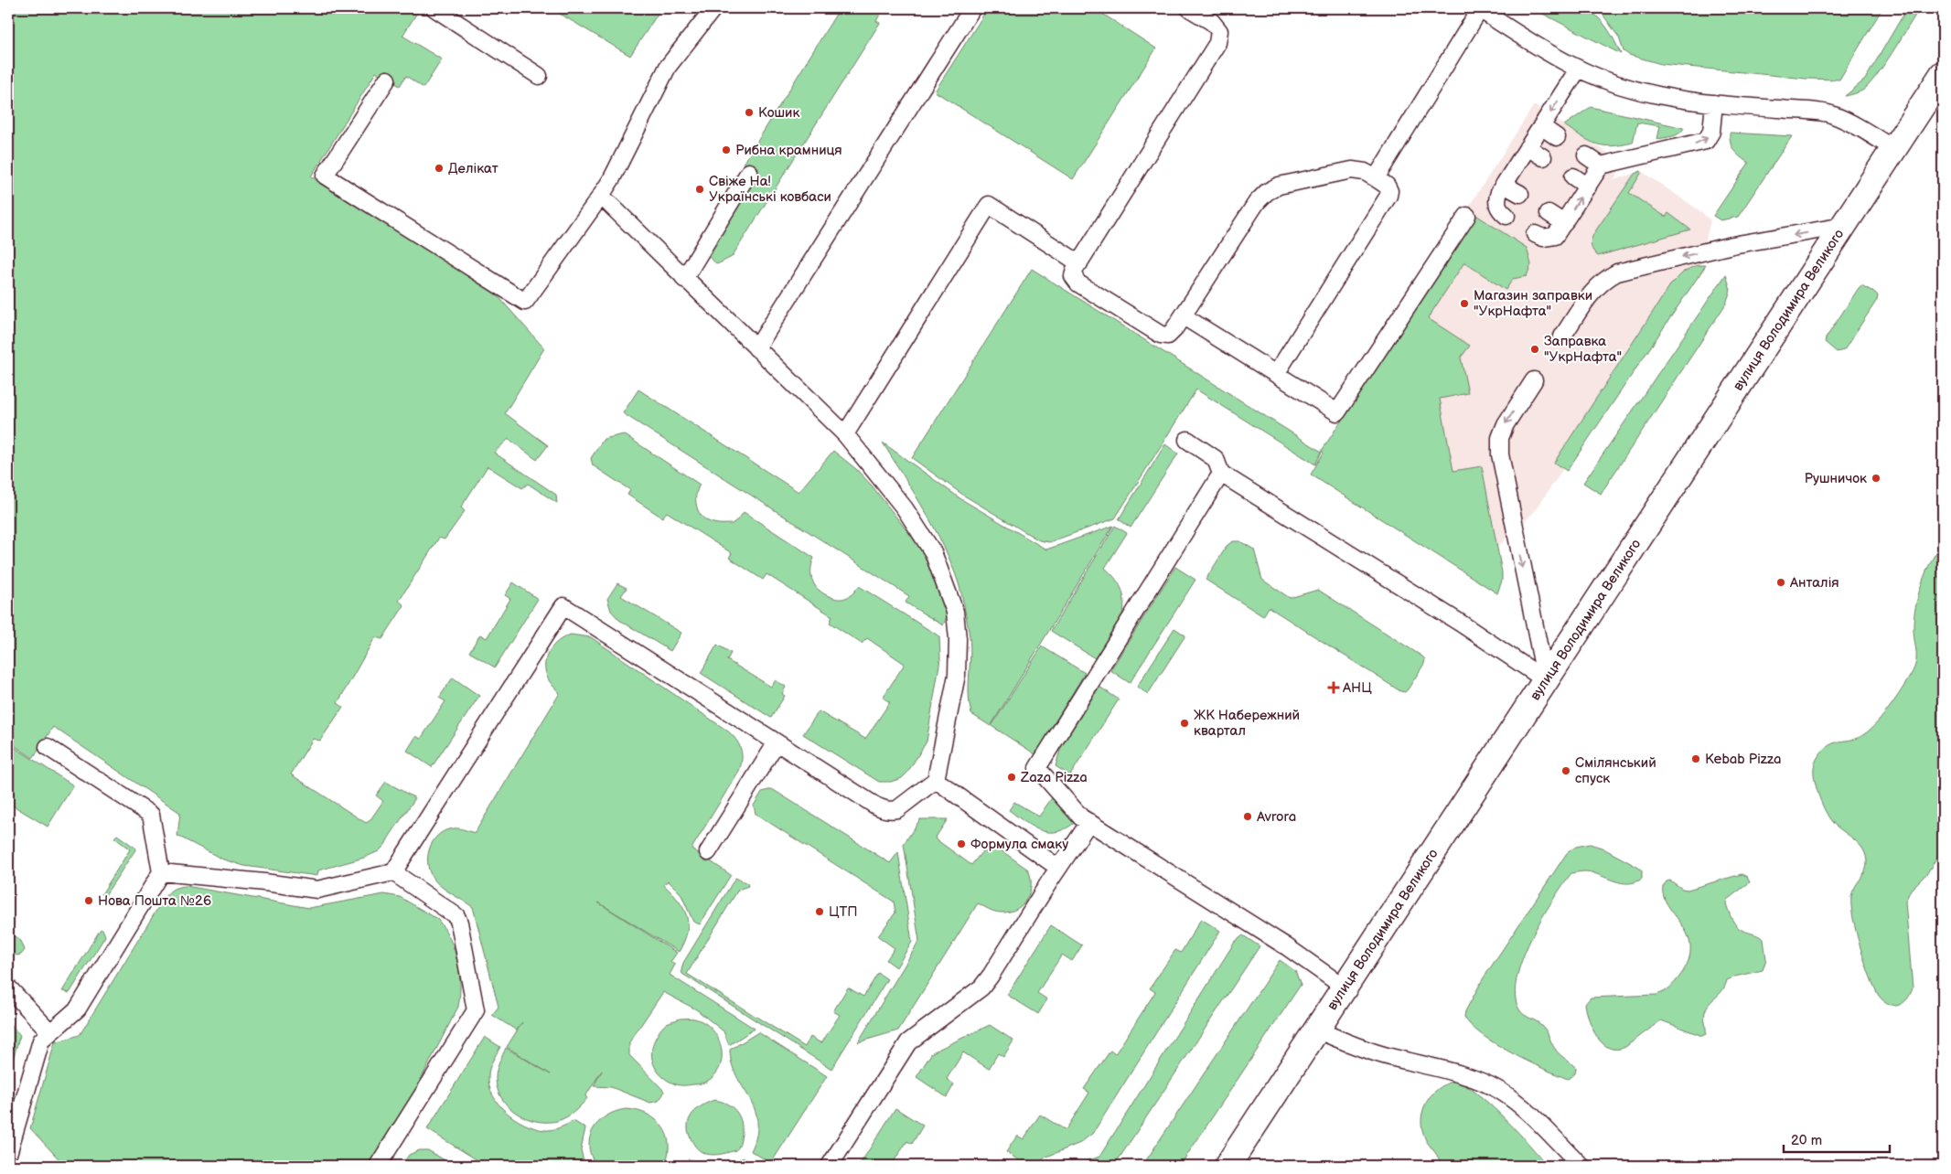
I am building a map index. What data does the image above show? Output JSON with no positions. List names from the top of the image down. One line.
{"streets":{"main road":["вулиця Володимира Великого"]},"places":{"other":["Кошик","Рибна крамниця","Делікат","Свіже На! Українські ковбаси","Магазин заправки \"УкрНафта\"","Заправка \"УкрНафта\"","Рушничок","Анталія","ЖК Набережний квартал","Kebab Pizza","Смілянський спуск","Zaza Pizza","Avrora","Формула смаку","Нова Пошта №26","ЦТП"],"health":["АНЦ"]},"scale_bar":"20 m"}
